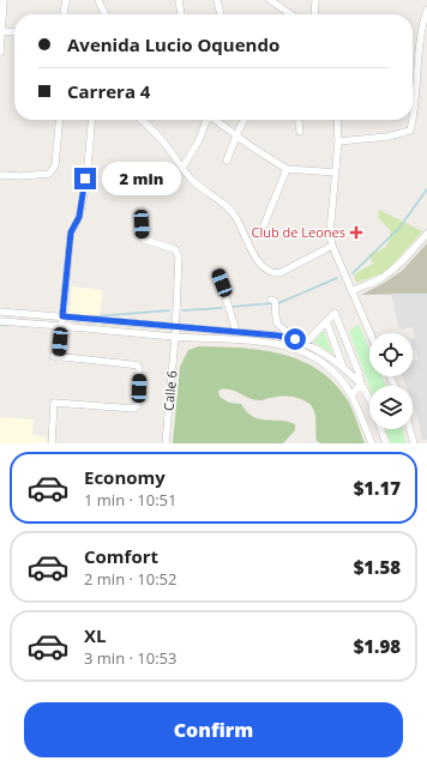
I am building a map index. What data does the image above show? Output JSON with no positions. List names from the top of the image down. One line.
{"streets":{"street":["Calle 6"]},"places":{"health":["Club de Leones"]},"page":{"banner":["Avenida Lucio Oquendo","Carrera 4"],"bubble":"2 min","list":[{"name":"Economy","note":"1 min · 10:51","value":"$1.17"},{"name":"Comfort","note":"2 min · 10:52","value":"$1.58"},{"name":"XL","note":"3 min · 10:53","value":"$1.98"}],"buttons":"Confirm"}}
